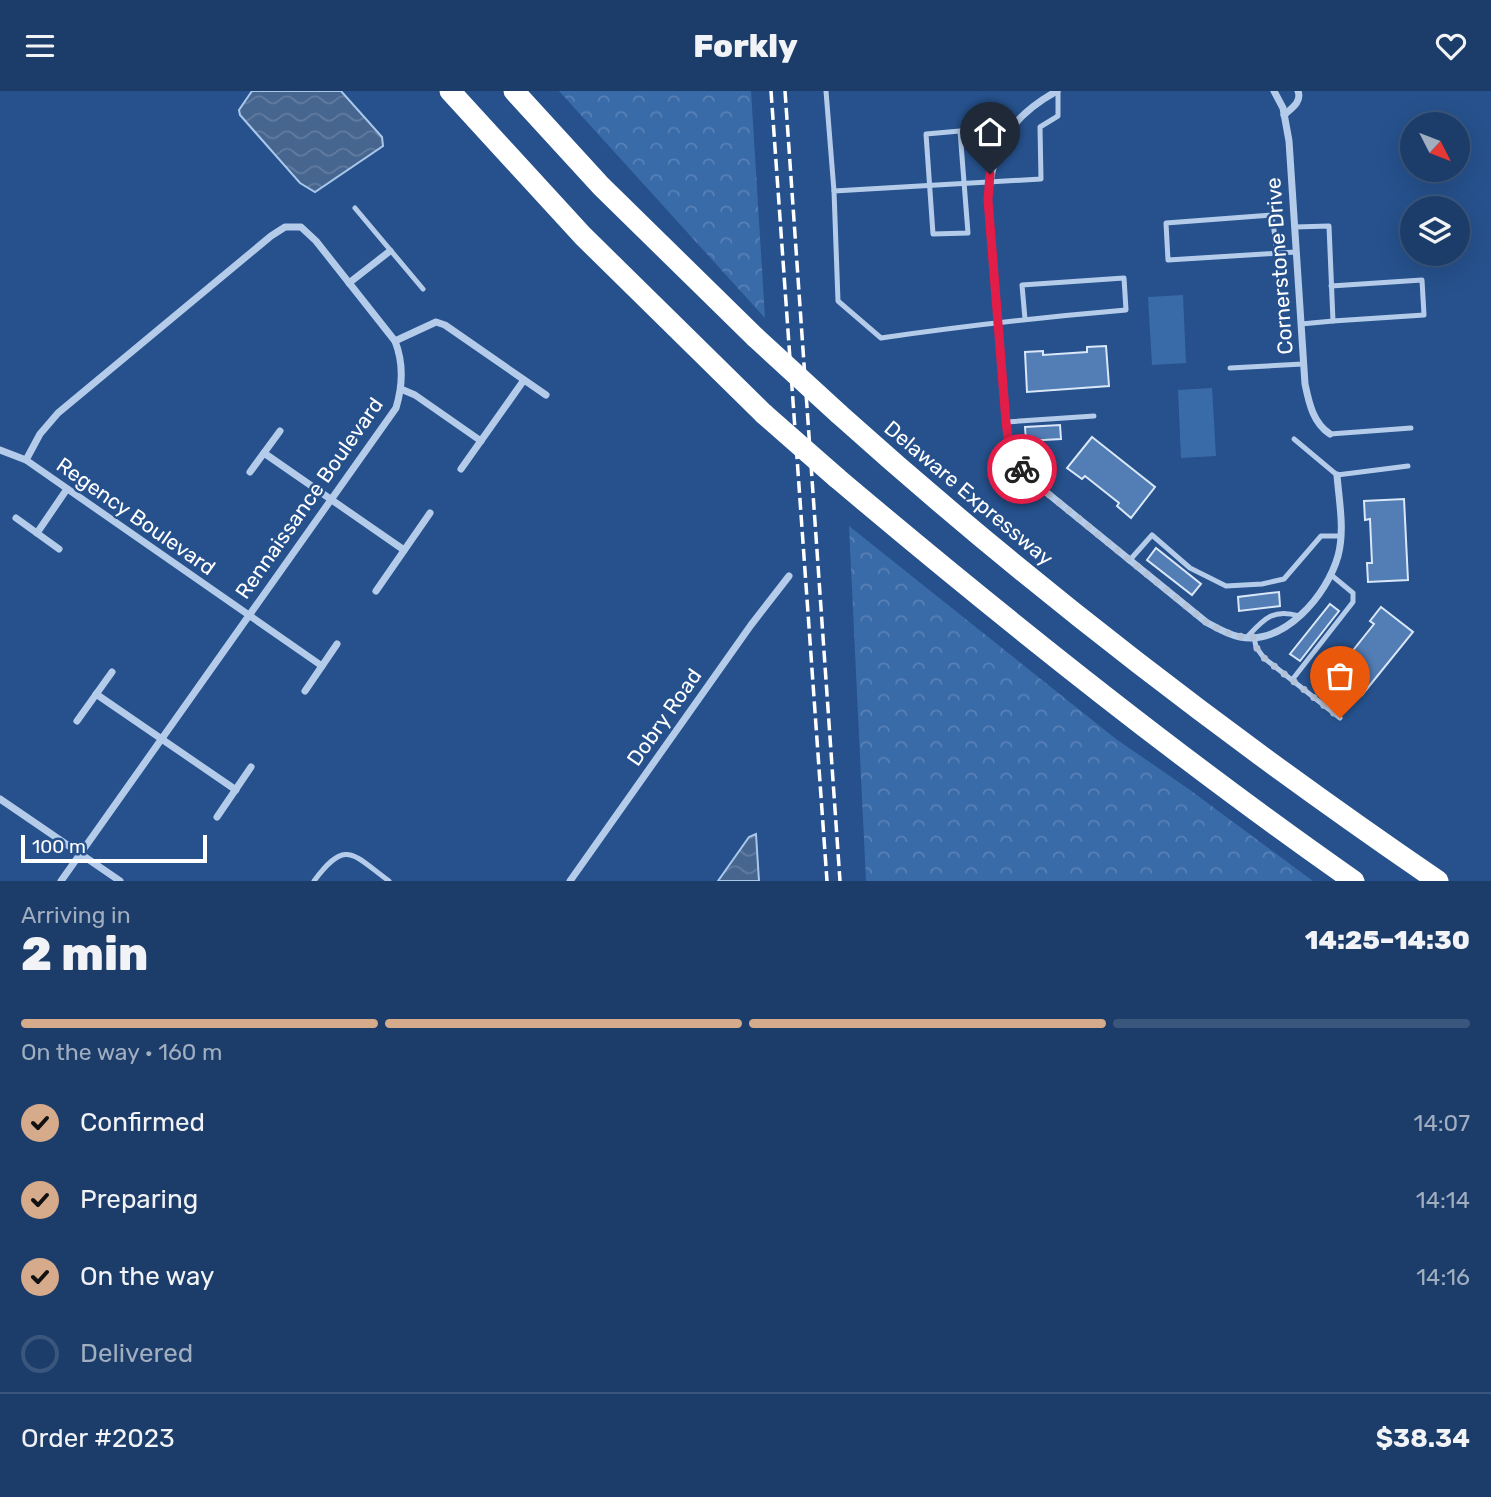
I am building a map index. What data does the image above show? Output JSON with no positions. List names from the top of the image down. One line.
{"streets":{"highway":["Delaware Expressway"],"street":["Cornerstone Drive","Rennaissance Boulevard","Regency Boulevard","Dobry Road"]},"crossings":[["Rennaissance Boulevard","Regency Boulevard"]],"scale_bar":"100 m","north":"bottom right","page":{"header":"Forkly","scale":"100 m","heading":["2 min","Arriving in","14:25–14:30"],"panel":["Order #2023","$38.34"],"bar":"On the way · 160 m","list":[["Confirmed","14:07"],["Preparing","14:14"],["On the way","14:16"],"Delivered"]}}
